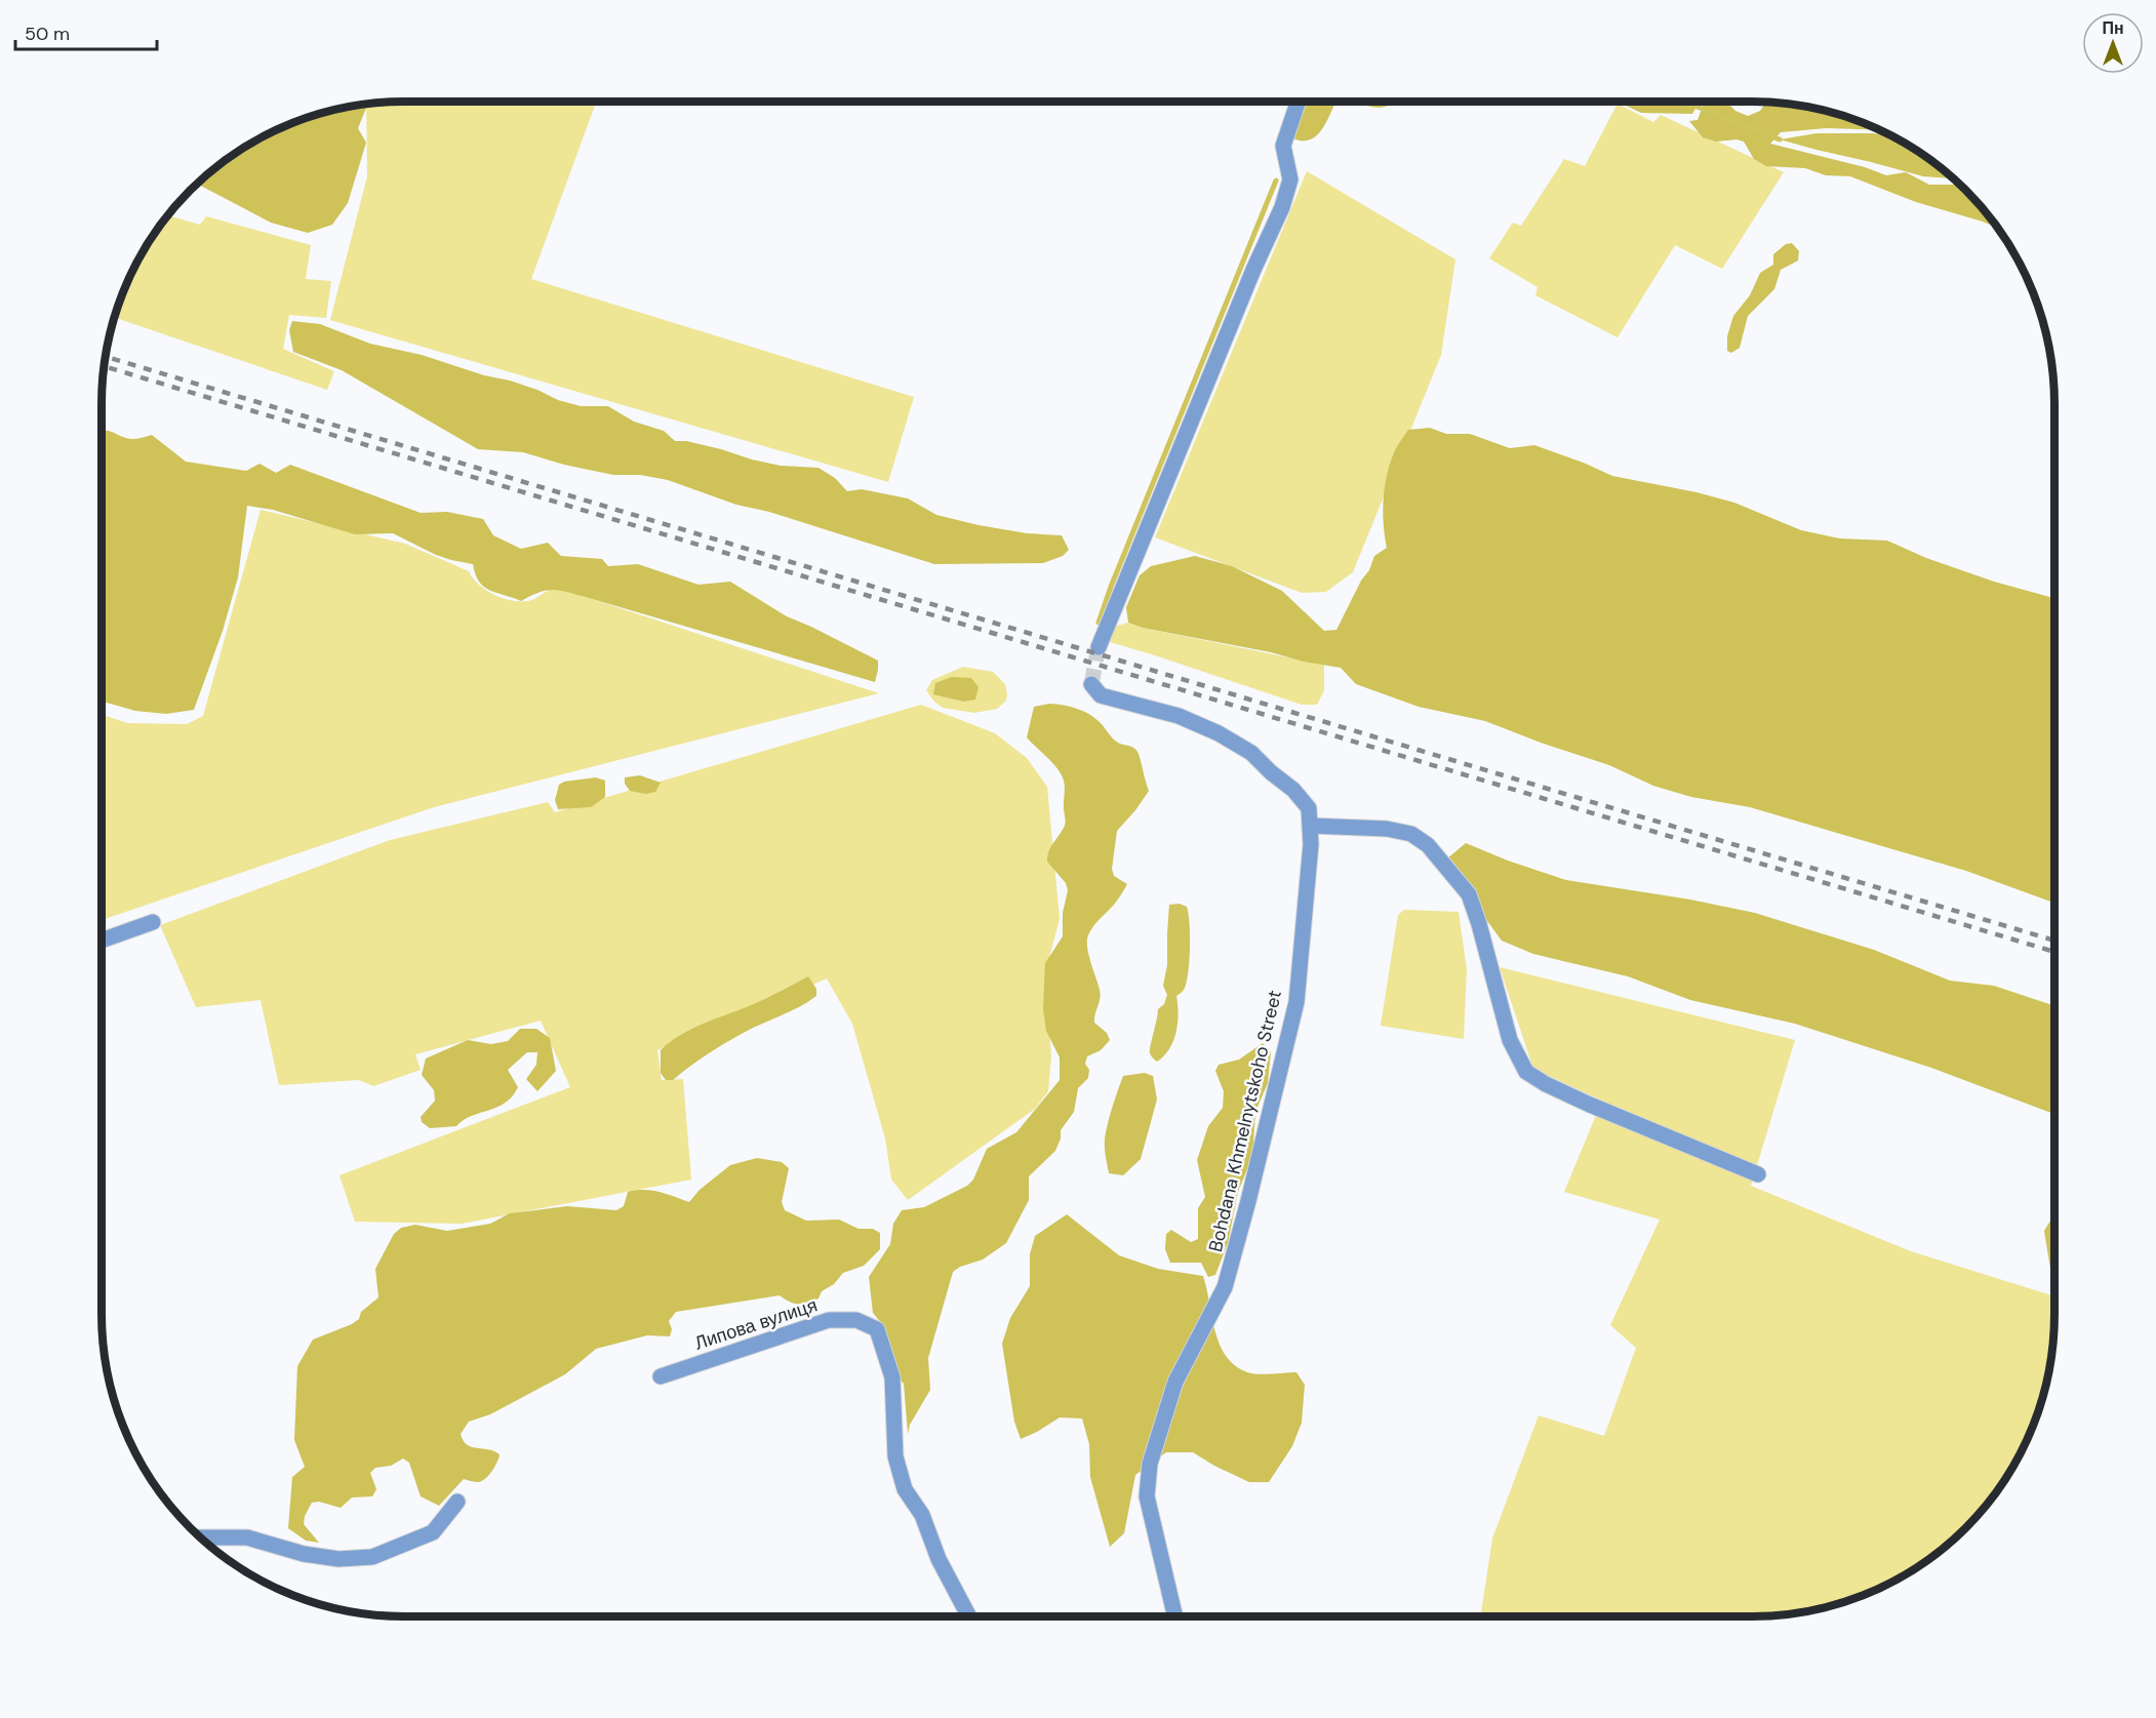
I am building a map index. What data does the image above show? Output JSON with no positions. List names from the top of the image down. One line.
{"streets":{"street":["Bohdana Khmelnytskoho Street","Липова вулиця"]},"scale_bar":"50 m","north":"top"}
